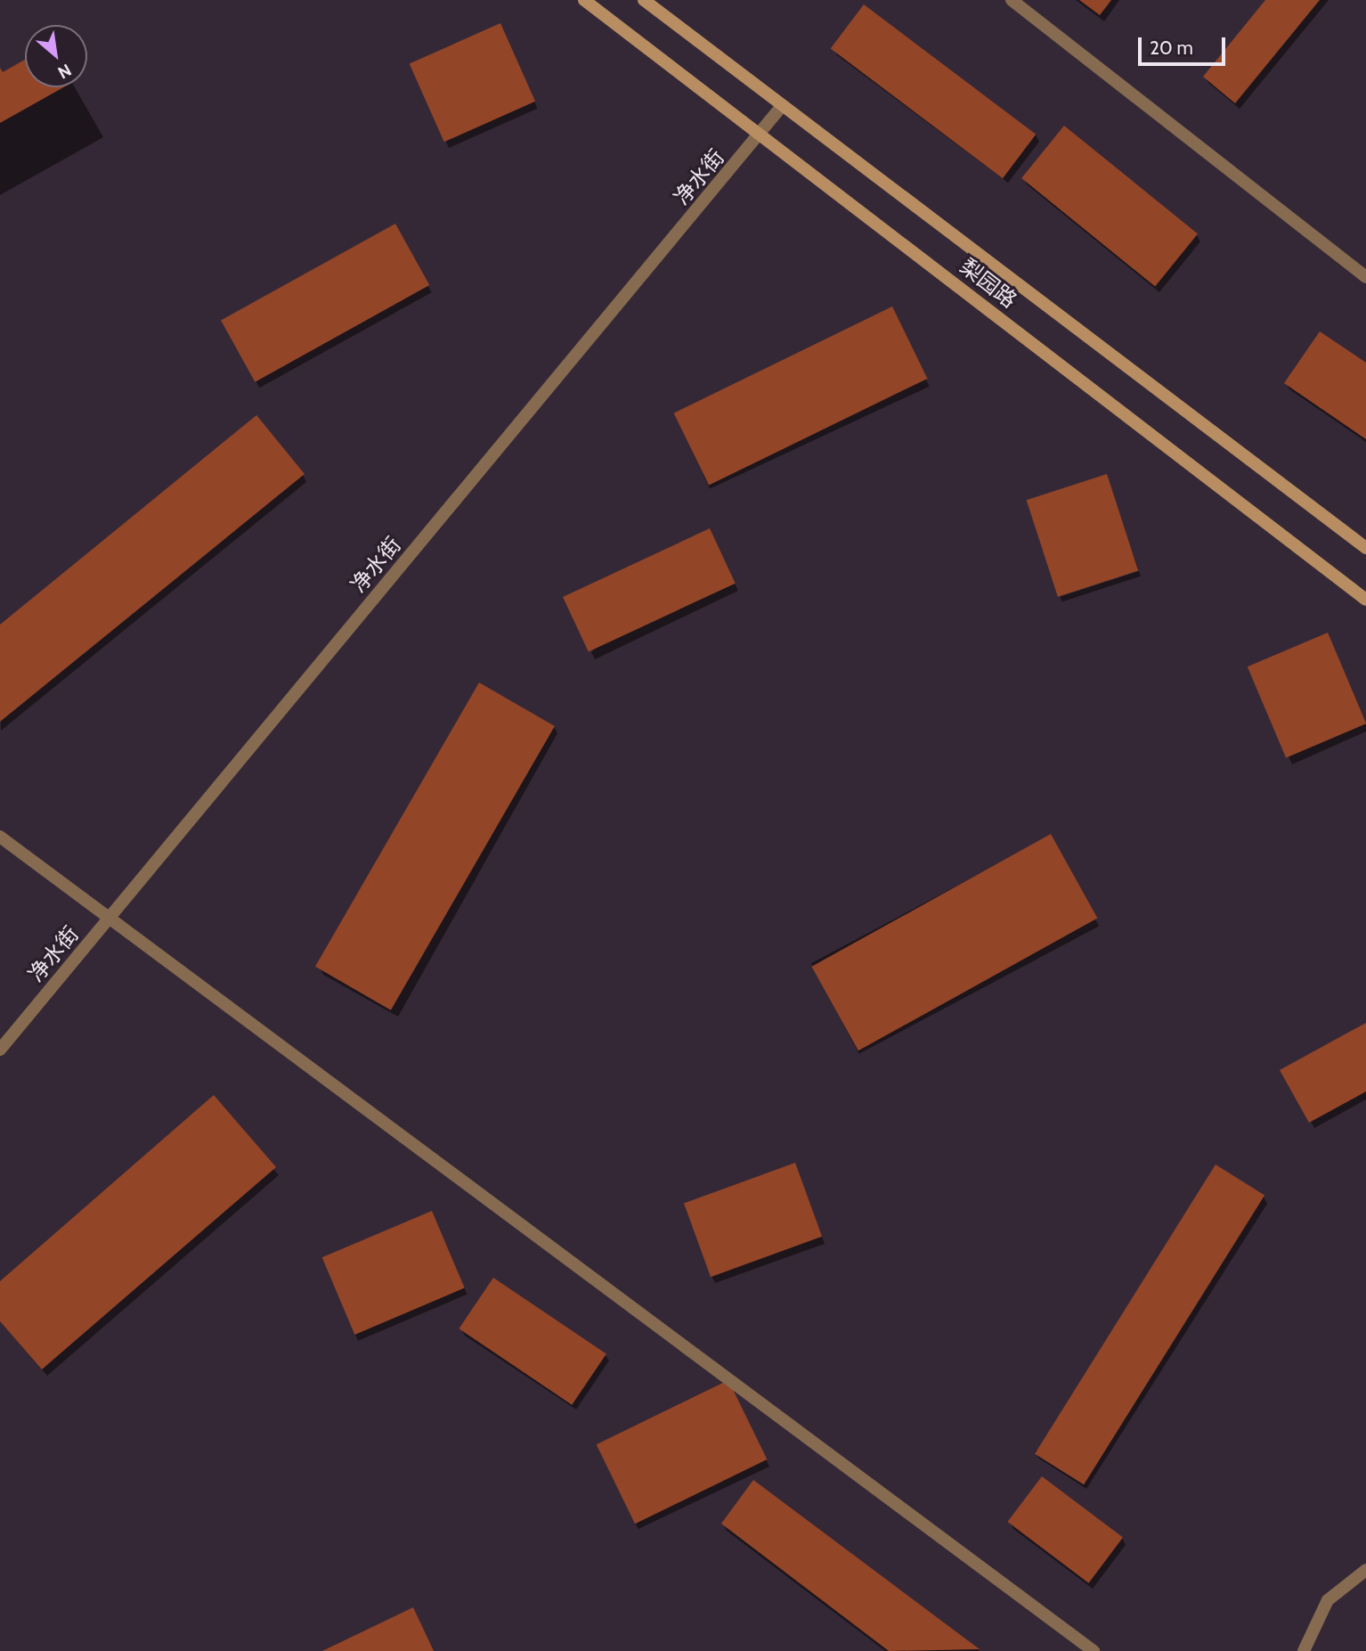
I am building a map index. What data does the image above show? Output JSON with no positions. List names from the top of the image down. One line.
{"streets":{"main road":["梨园路"],"street":["净水街"]},"crossings":[["净水街","梨园路"]],"scale_bar":"20 m","north":"bottom right"}
